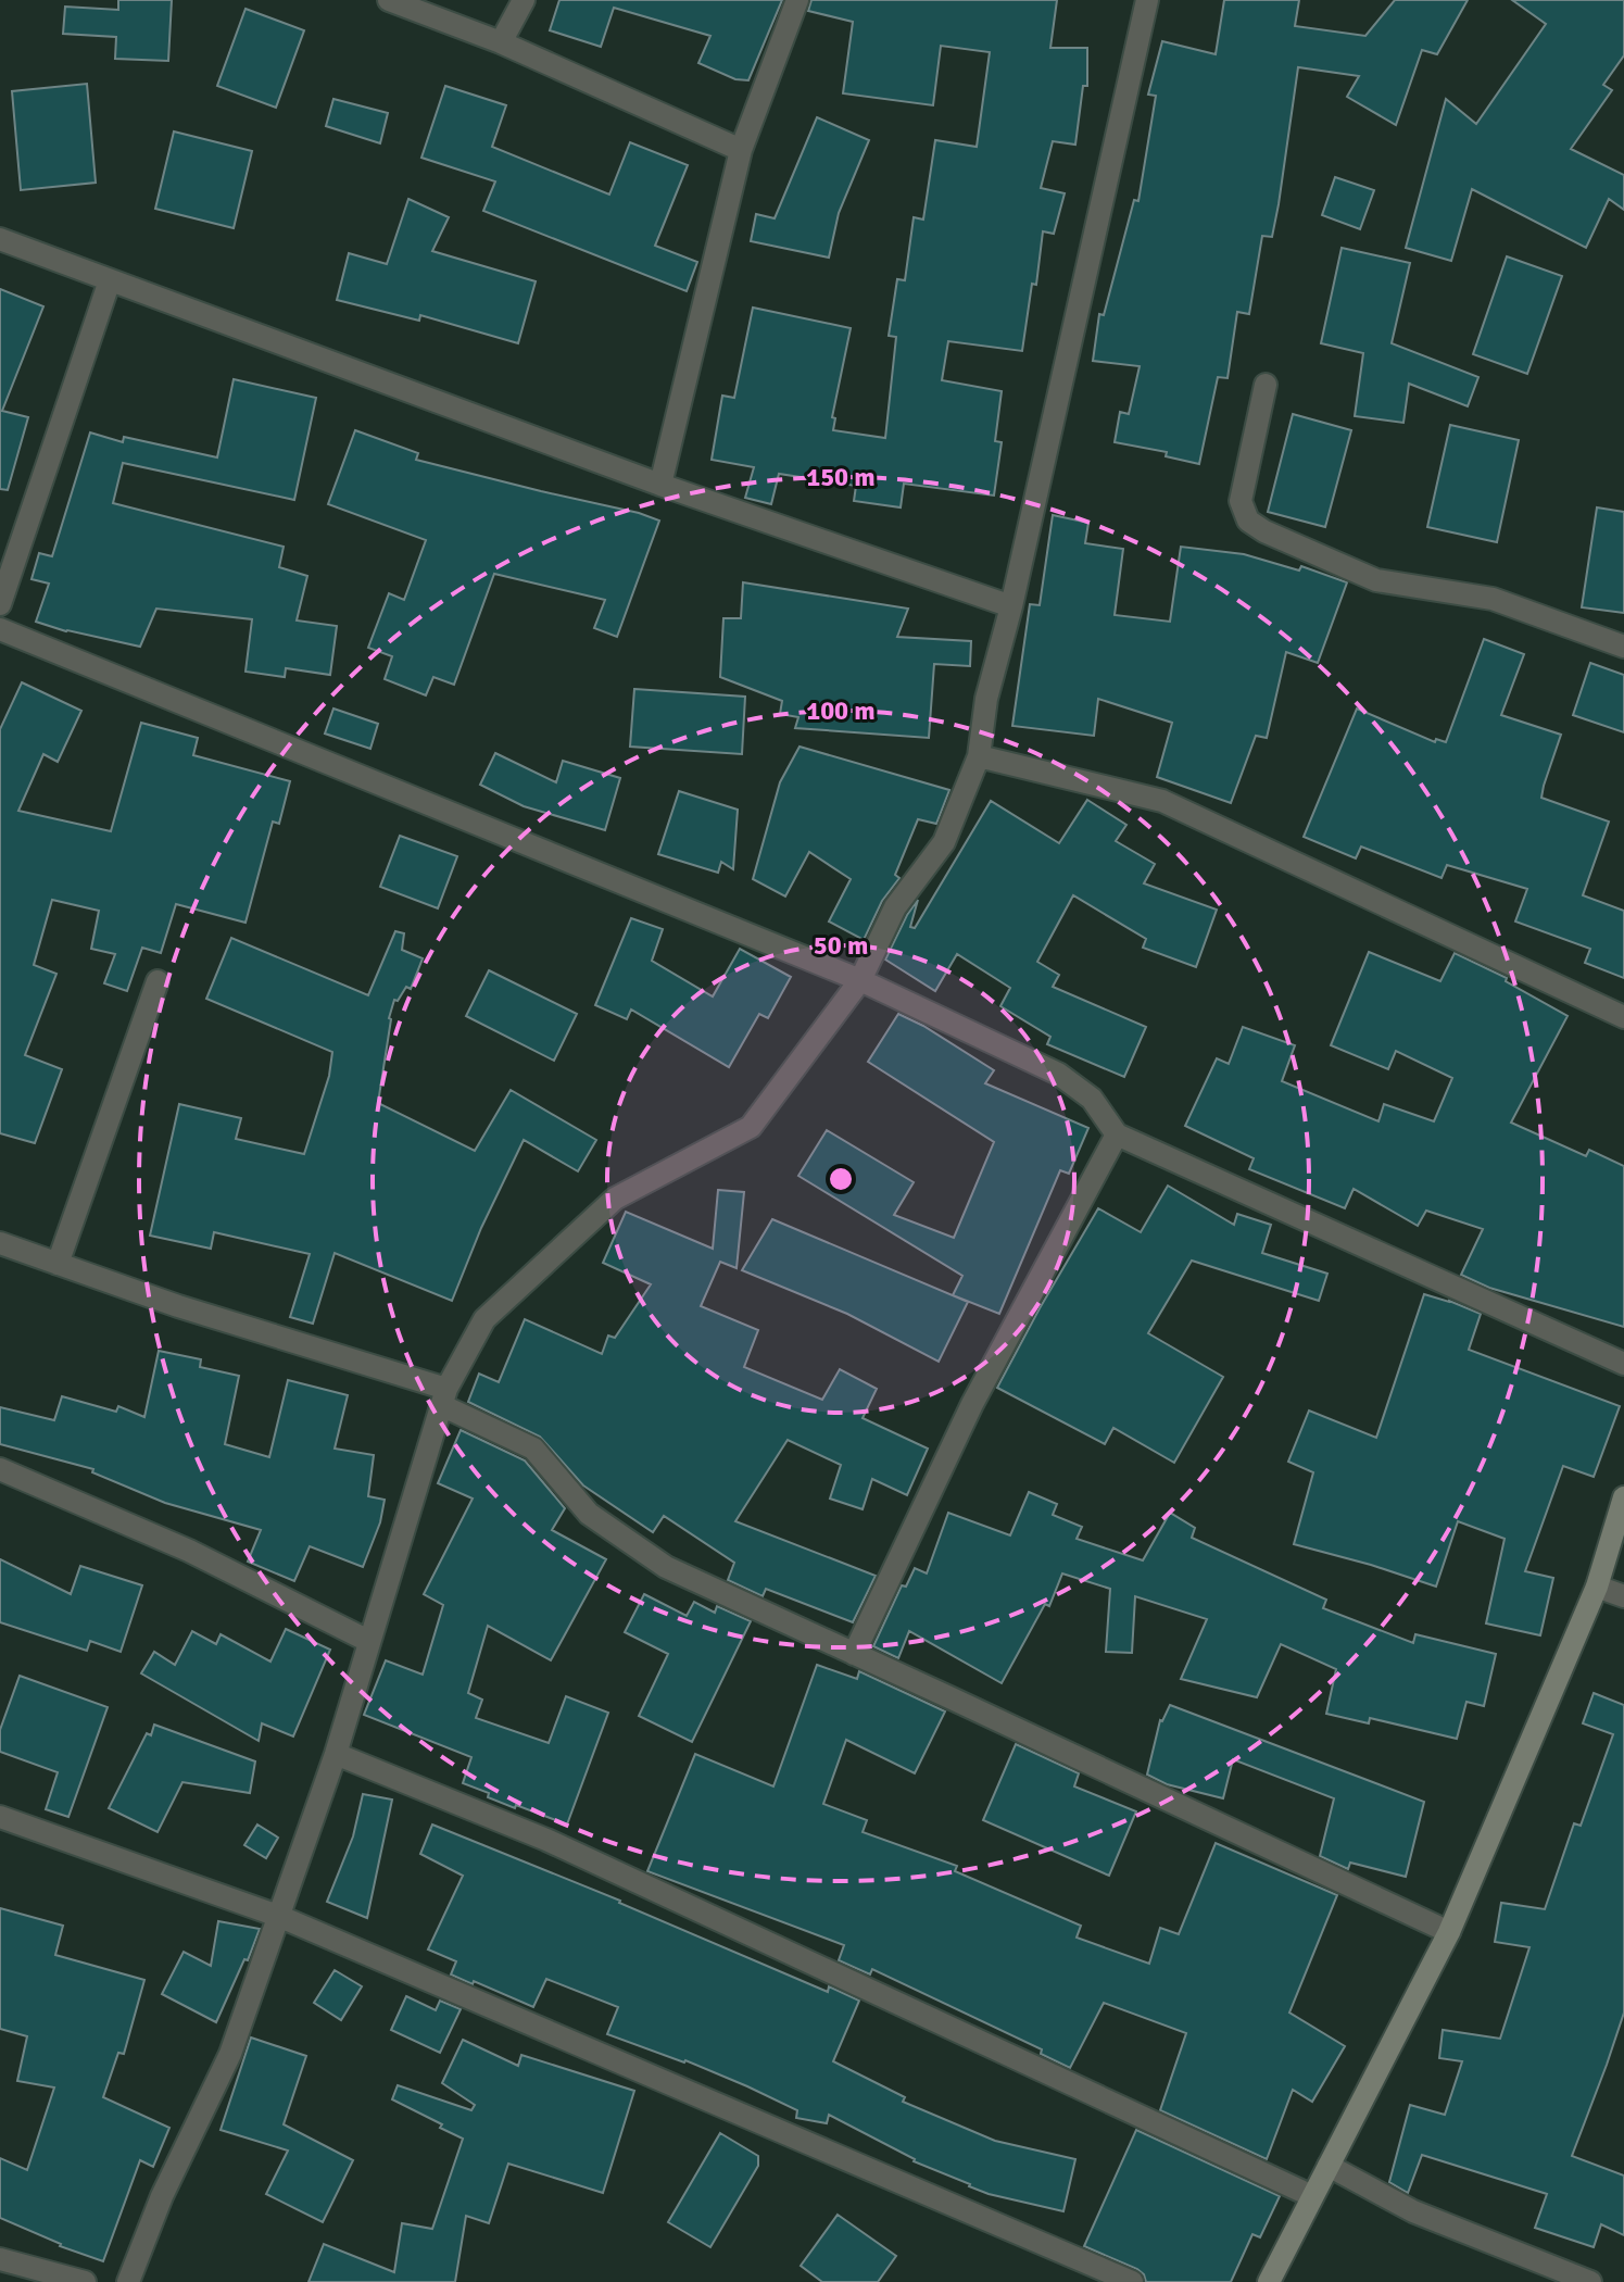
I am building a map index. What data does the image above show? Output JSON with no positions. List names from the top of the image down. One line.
{"rings":["150 m","100 m","50 m"]}
